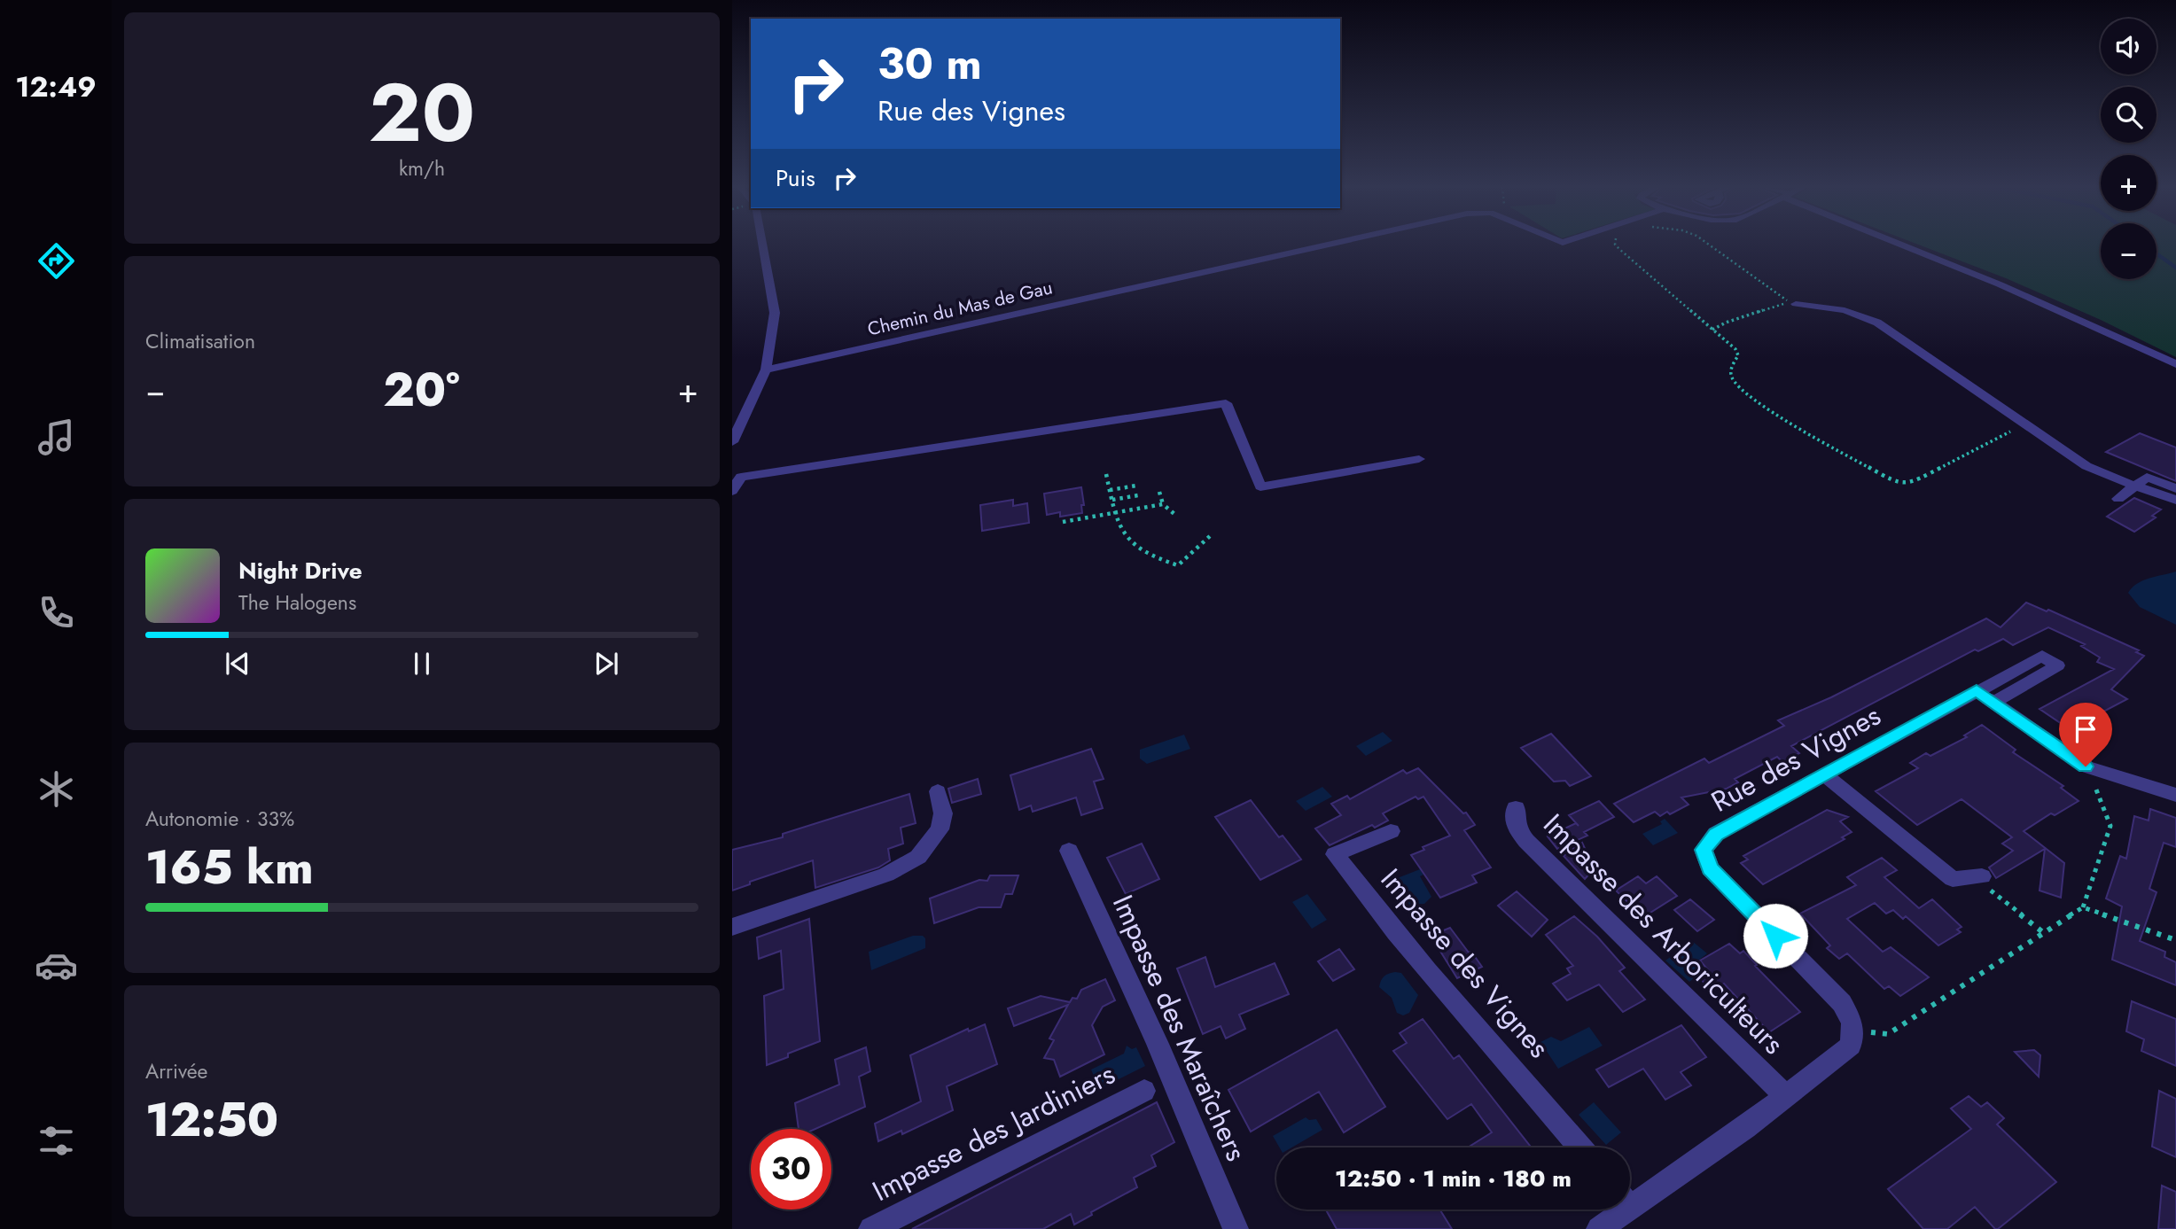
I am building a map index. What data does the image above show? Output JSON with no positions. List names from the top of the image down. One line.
{"streets":{"street":["Chemin du Mas de Gau","Rue des Vignes","Impasse des Arboriculteurs","Impasse des Vignes","Impasse des Maraîchers","Impasse des Jardiniers"]},"page":{"tabs":"12:49","tile":[["20","km/h"],"Climatisation",["Autonomie · 33%","165 km"],["Arrivée","12:50"]],"map_buttons":["+","−"],"turn":["30 m","Rue des Vignes"],"then":"Puis","heat":["−","20°","+"],"song":["Night Drive","The Halogens"],"limit":"30","trip":"12:50 · 1 min · 180 m"}}
